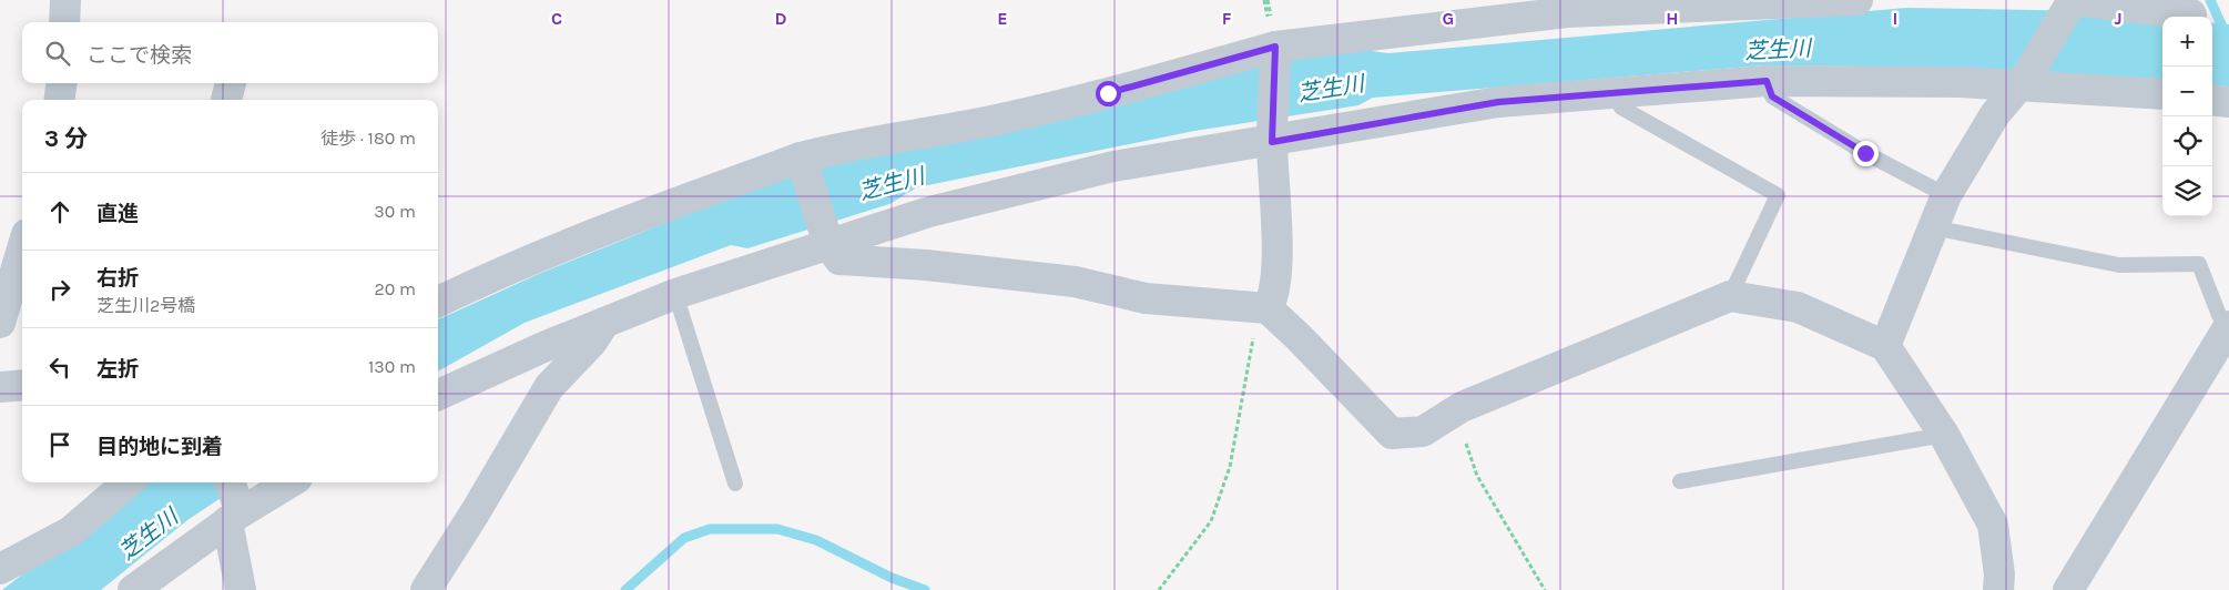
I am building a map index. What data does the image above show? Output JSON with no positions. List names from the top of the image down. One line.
{"water":["芝生川"],"page":{"map_buttons":["+","−"],"search":"ここで検索","heading":["3 分","徒歩 · 180 m"],"list":[["直進","30 m"],["右折","芝生川2号橋","20 m"],["左折","130 m"],"目的地に到着"]},"grid":{"columns":["C","D","E","F","G","H","I","J"]}}
